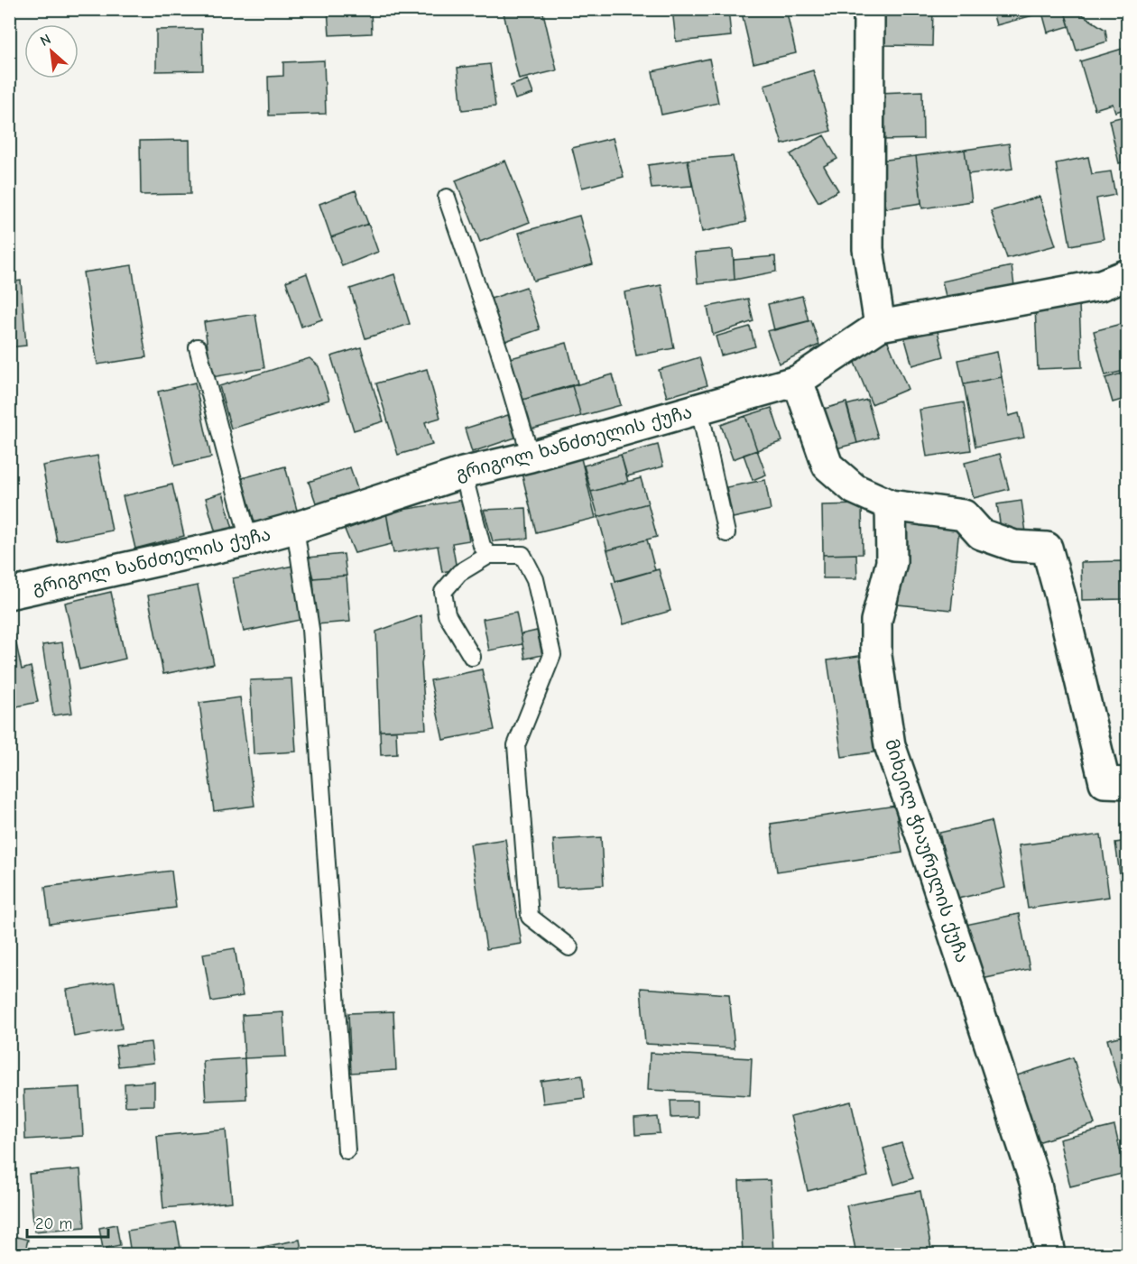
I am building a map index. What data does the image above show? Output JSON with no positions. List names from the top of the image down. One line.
{"streets":{"street":["გრიგოლ ხანძთელის ქუჩა","მიხეილ ჭიაურელის ქუჩა"]},"scale_bar":"20 m","north":"top left"}
